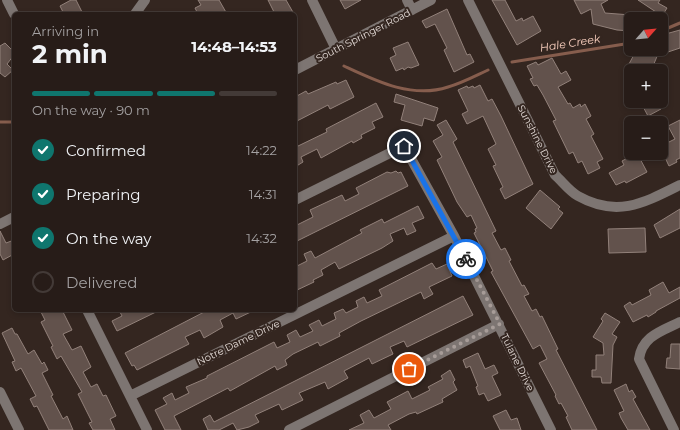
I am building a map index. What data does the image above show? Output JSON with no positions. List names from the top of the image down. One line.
{"streets":{"street":["South Springer Road","Sunshine Drive","Notre Dame Drive","Tulane Drive"]},"crossings":[["Notre Dame Drive","Tulane Drive"]],"water":["Hale Creek"],"north":"top right","page":{"map_buttons":["+","−"],"heading":["2 min","Arriving in","14:48–14:53"],"bar":"On the way · 90 m","list":[["Confirmed","14:22"],["Preparing","14:31"],["On the way","14:32"],"Delivered"]}}
